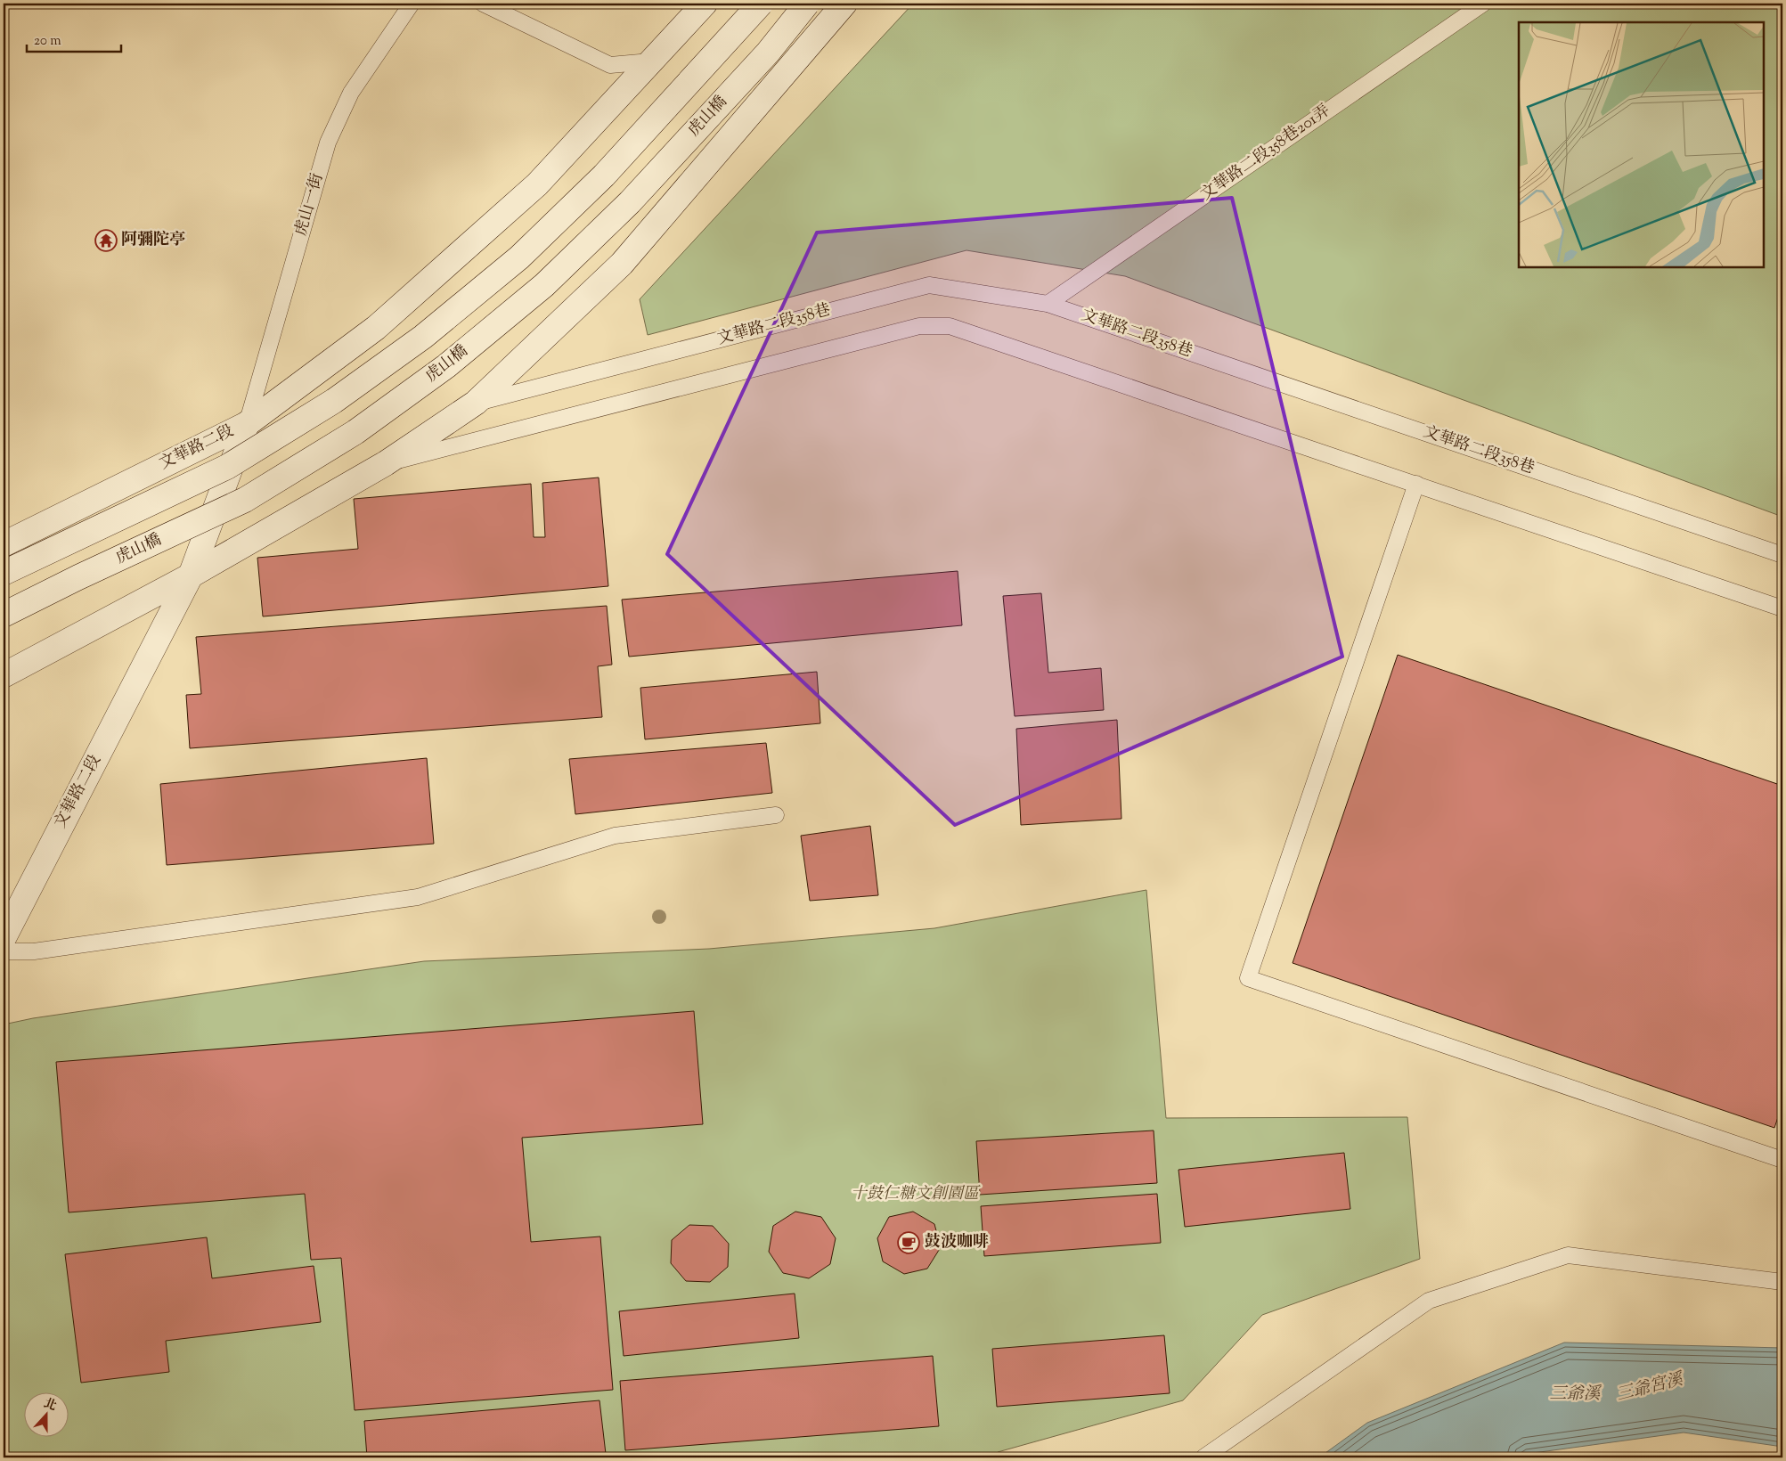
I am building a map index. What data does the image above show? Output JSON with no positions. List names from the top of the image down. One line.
{"streets":{"street":["虎山橋","文華路二段"],"lane":["文華路二段358巷201弄","虎山一街","文華路二段358巷"]},"crossings":[["文華路二段358巷201弄","文華路二段358巷"],["虎山一街","文華路二段"]],"water":["三爺宮溪","三爺溪"],"parks":["十鼓仁糖文創園區"],"places":{"temple":["阿彌陀亭"],"cafe":["鼓波咖啡"]},"scale_bar":"20 m","north":"top"}
